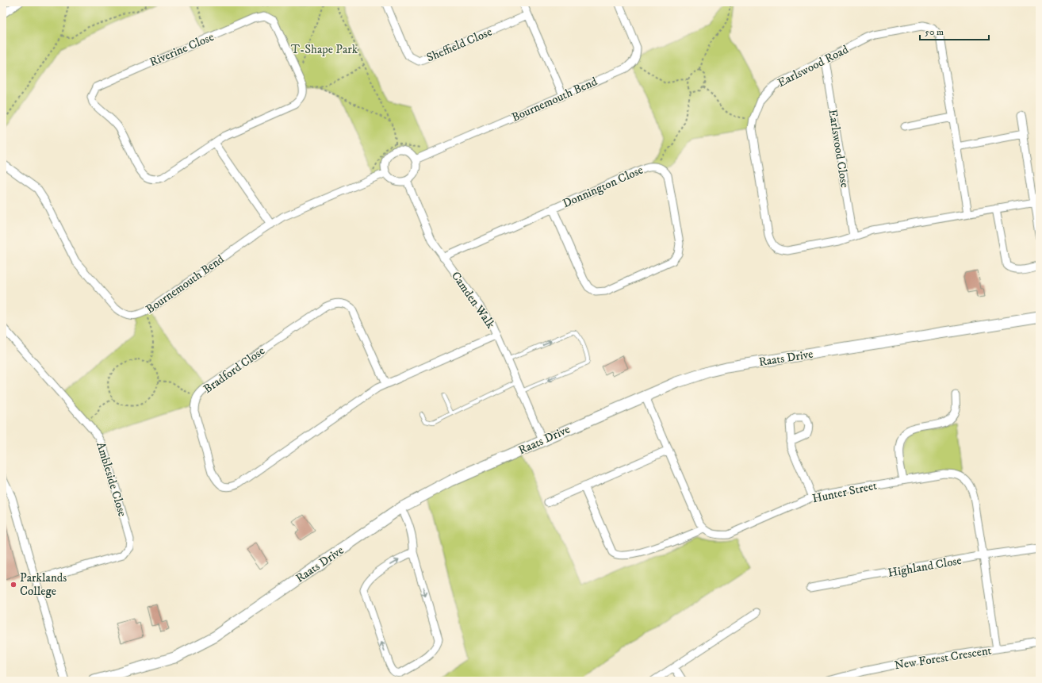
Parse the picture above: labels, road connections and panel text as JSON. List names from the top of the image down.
{
  "streets": {
    "street": [
      "Sheffield Close",
      "Riverine Close",
      "Earlswood Road",
      "Bournemouth Bend",
      "Earlswood Close",
      "Donnington Close",
      "Camden Walk",
      "Raats Drive",
      "Bradford Close",
      "Ambleside Close",
      "Hunter Street",
      "Highland Close",
      "New Forest Crescent"
    ]
  },
  "crossings": [
    ["Earlswood Road", "Earlswood Close"],
    ["Bournemouth Bend", "Camden Walk"],
    ["Donnington Close", "Camden Walk"],
    ["Camden Walk", "Raats Drive"],
    ["Camden Walk", "Bradford Close"],
    ["Hunter Street", "Highland Close"],
    ["Hunter Street", "New Forest Crescent"]
  ],
  "parks": ["T-Shape Park"],
  "places": ["Parklands College"],
  "scale_bar": "50 m"
}
